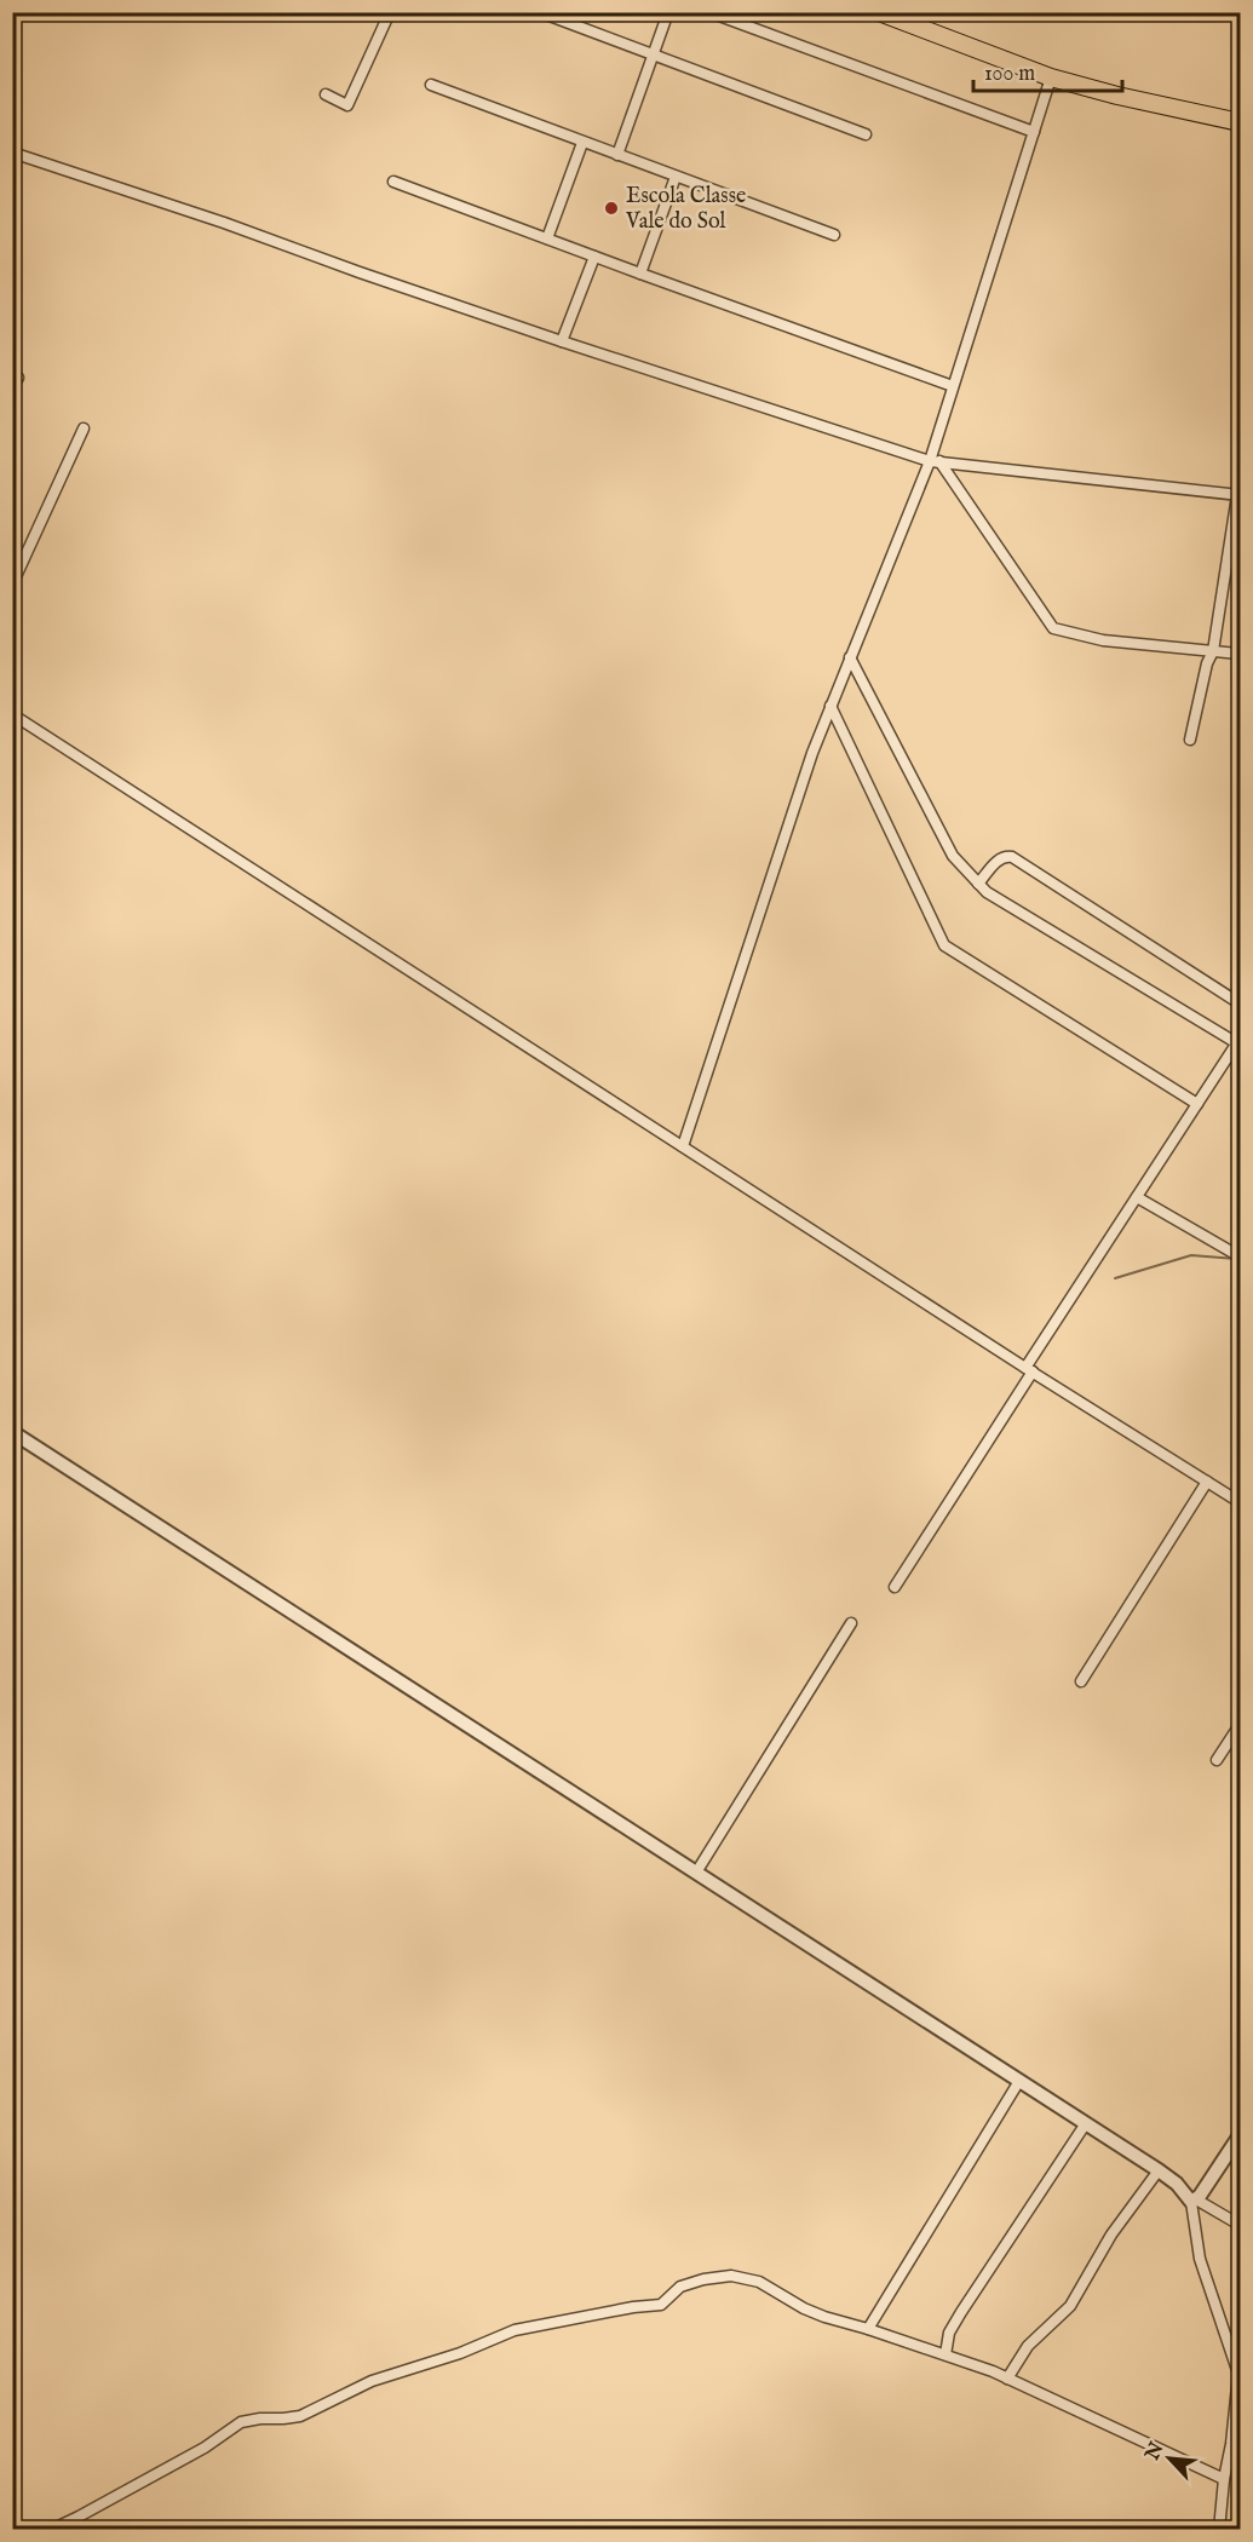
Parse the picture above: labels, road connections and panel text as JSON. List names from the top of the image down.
{
  "places": ["Escola Classe Vale do Sol"],
  "scale_bar": "100 m",
  "north": "top left"
}
